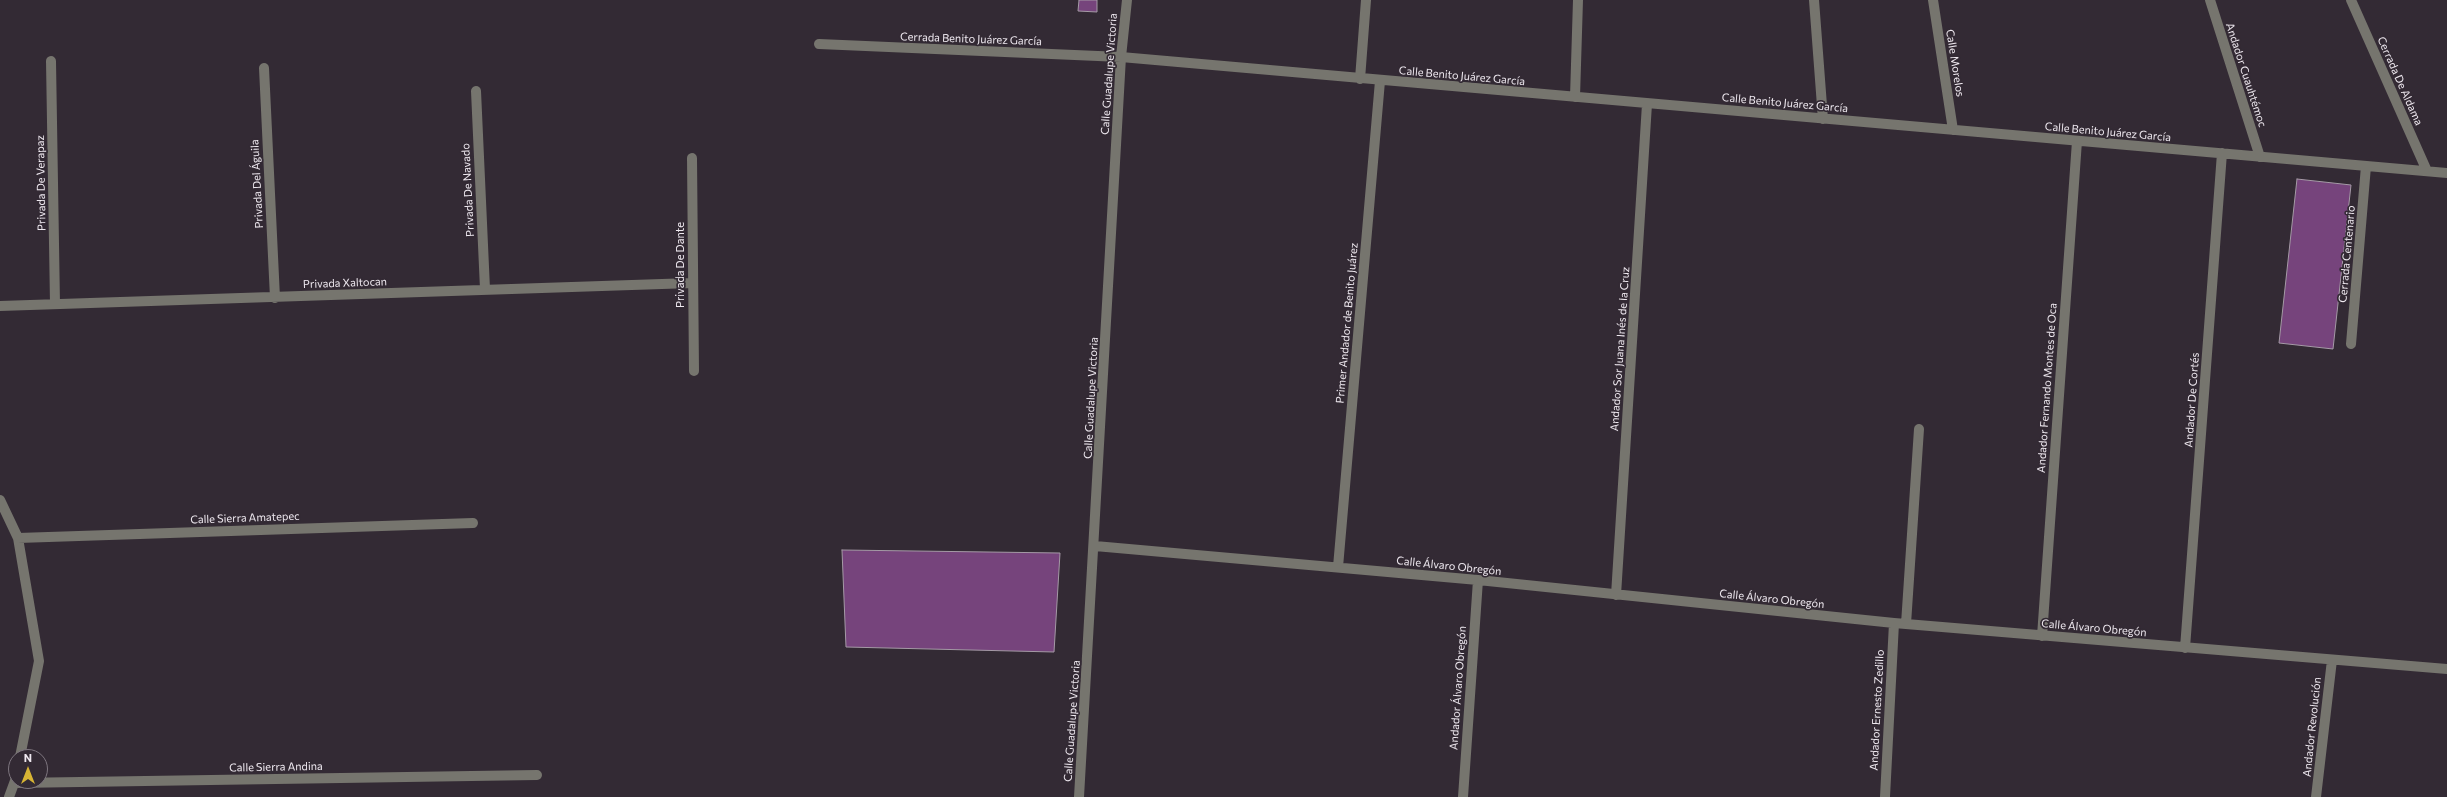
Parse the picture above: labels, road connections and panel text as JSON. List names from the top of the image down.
{
  "streets": {
    "street": [
      "Cerrada Benito Juárez García",
      "Calle Morelos",
      "Calle Guadalupe Victoria",
      "Andador Cuauhtémoc",
      "Calle Benito Juárez García",
      "Cerrada De Aldama",
      "Privada De Verapaz",
      "Privada Del Águila",
      "Privada De Navado",
      "Cerrada Centenario",
      "Privada De Dante",
      "Privada Xaltocan",
      "Primer Andador de Benito Juárez",
      "Andador Sor Juana Inés de la Cruz",
      "Andador Fernando Montes de Oca",
      "Andador De Cortés",
      "Calle Sierra Amatepec",
      "Calle Álvaro Obregón",
      "Andador Álvaro Obregón",
      "Andador Ernesto Zedillo",
      "Andador Revolución",
      "Calle Sierra Andina"
    ]
  },
  "crossings": [
    ["Cerrada Benito Juárez García", "Calle Guadalupe Victoria"],
    ["Cerrada Benito Juárez García", "Calle Benito Juárez García"],
    ["Calle Morelos", "Calle Benito Juárez García"],
    ["Calle Guadalupe Victoria", "Calle Benito Juárez García"],
    ["Calle Guadalupe Victoria", "Calle Álvaro Obregón"],
    ["Andador Cuauhtémoc", "Calle Benito Juárez García"],
    ["Calle Benito Juárez García", "Cerrada De Aldama"],
    ["Calle Benito Juárez García", "Cerrada Centenario"],
    ["Calle Benito Juárez García", "Primer Andador de Benito Juárez"],
    ["Calle Benito Juárez García", "Andador Sor Juana Inés de la Cruz"],
    ["Calle Benito Juárez García", "Andador Fernando Montes de Oca"],
    ["Calle Benito Juárez García", "Andador De Cortés"],
    ["Privada De Verapaz", "Privada Xaltocan"],
    ["Privada Del Águila", "Privada Xaltocan"],
    ["Privada De Navado", "Privada Xaltocan"],
    ["Privada De Dante", "Privada Xaltocan"],
    ["Primer Andador de Benito Juárez", "Calle Álvaro Obregón"],
    ["Andador Sor Juana Inés de la Cruz", "Calle Álvaro Obregón"],
    ["Andador Fernando Montes de Oca", "Calle Álvaro Obregón"],
    ["Andador De Cortés", "Calle Álvaro Obregón"],
    ["Calle Álvaro Obregón", "Andador Álvaro Obregón"],
    ["Calle Álvaro Obregón", "Andador Ernesto Zedillo"],
    ["Calle Álvaro Obregón", "Andador Revolución"]
  ],
  "north": "top"
}
